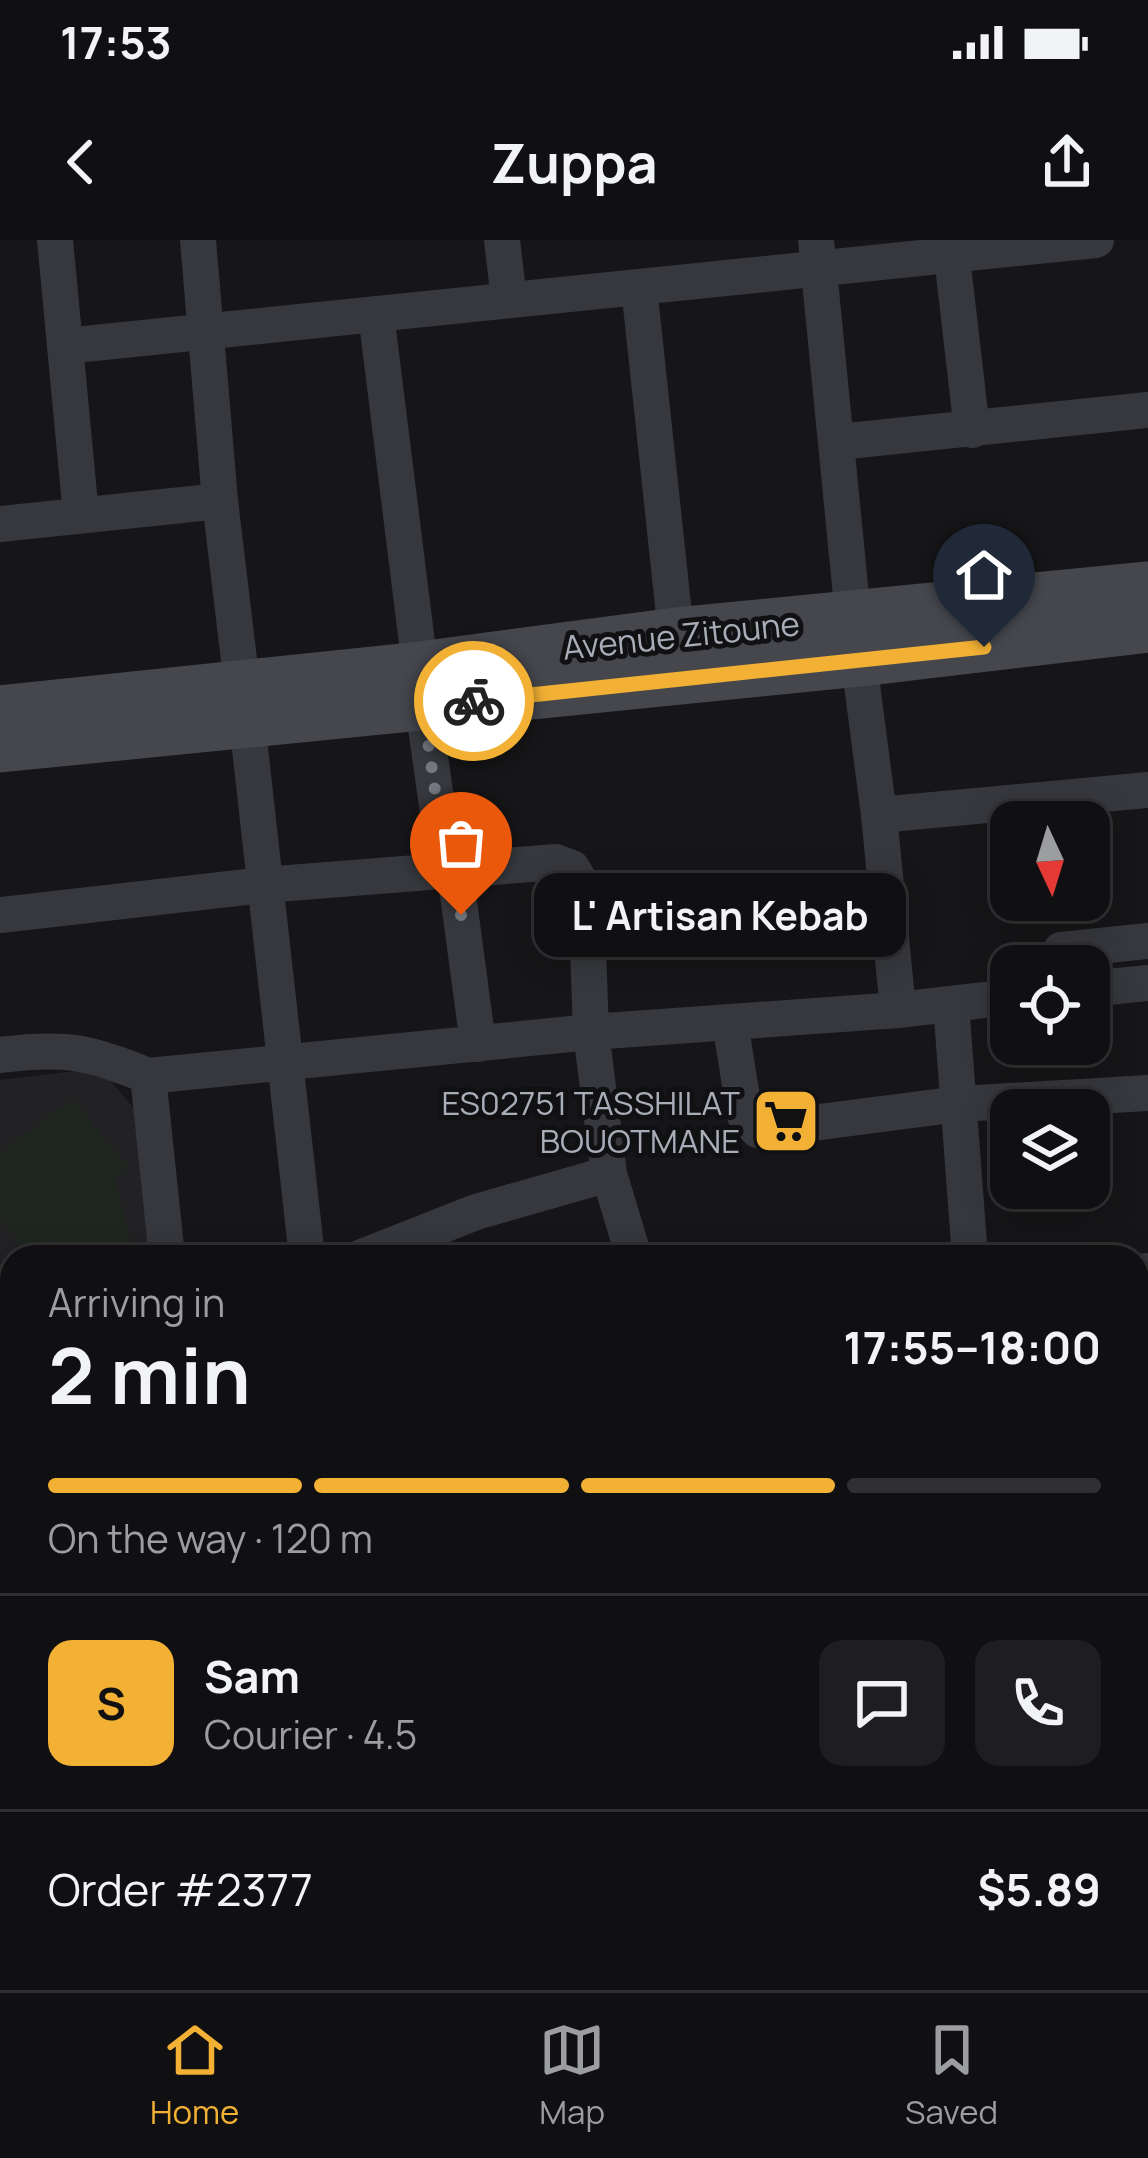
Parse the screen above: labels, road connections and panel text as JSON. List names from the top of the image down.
{
  "streets": {
    "main road": ["Avenue Zitoune"]
  },
  "places": {
    "other": ["L' Artisan Kebab"],
    "supermarket": ["ES02751 TASSHILAT BOUOTMANE"]
  },
  "north": "bottom",
  "page": {
    "status": "17:53",
    "header": "Zuppa",
    "bubble": "L' Artisan Kebab",
    "heading": ["2 min", "Arriving in", "17:55–18:00"],
    "panel": [
      "Sam",
      "Courier · 4.5",
      "Order #2377",
      "$5.89"
    ],
    "bar": "On the way · 120 m",
    "round": "S",
    "tabs": ["Home", "Map", "Saved"]
  }
}
